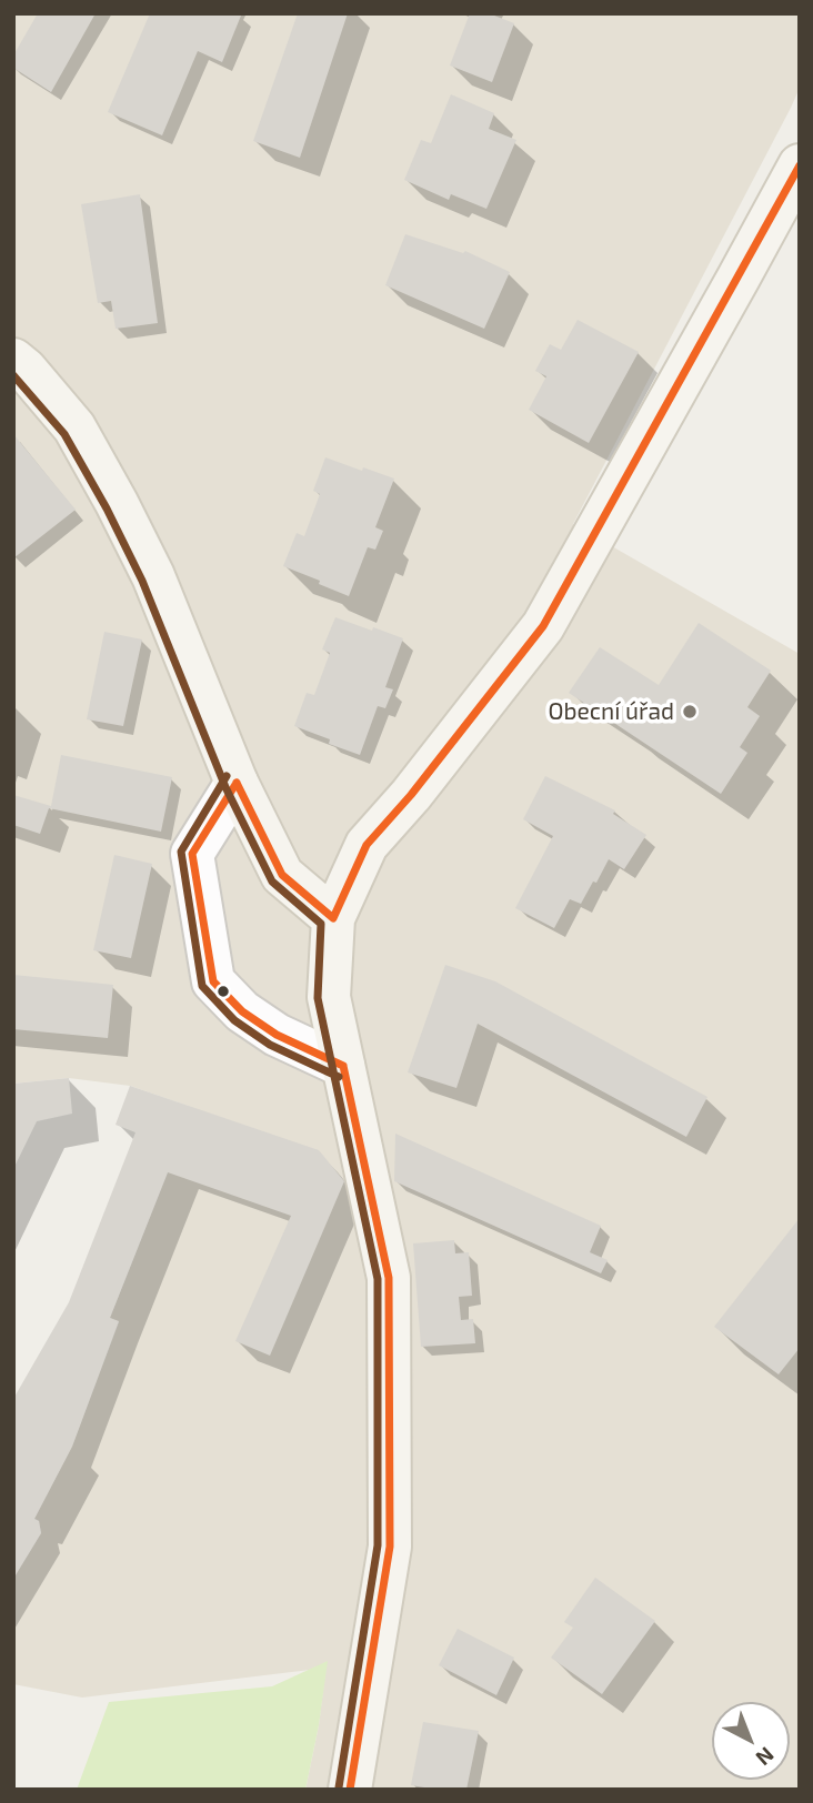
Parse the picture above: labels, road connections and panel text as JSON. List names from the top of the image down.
{
  "places": ["Obecní úřad"],
  "north": "bottom right"
}
